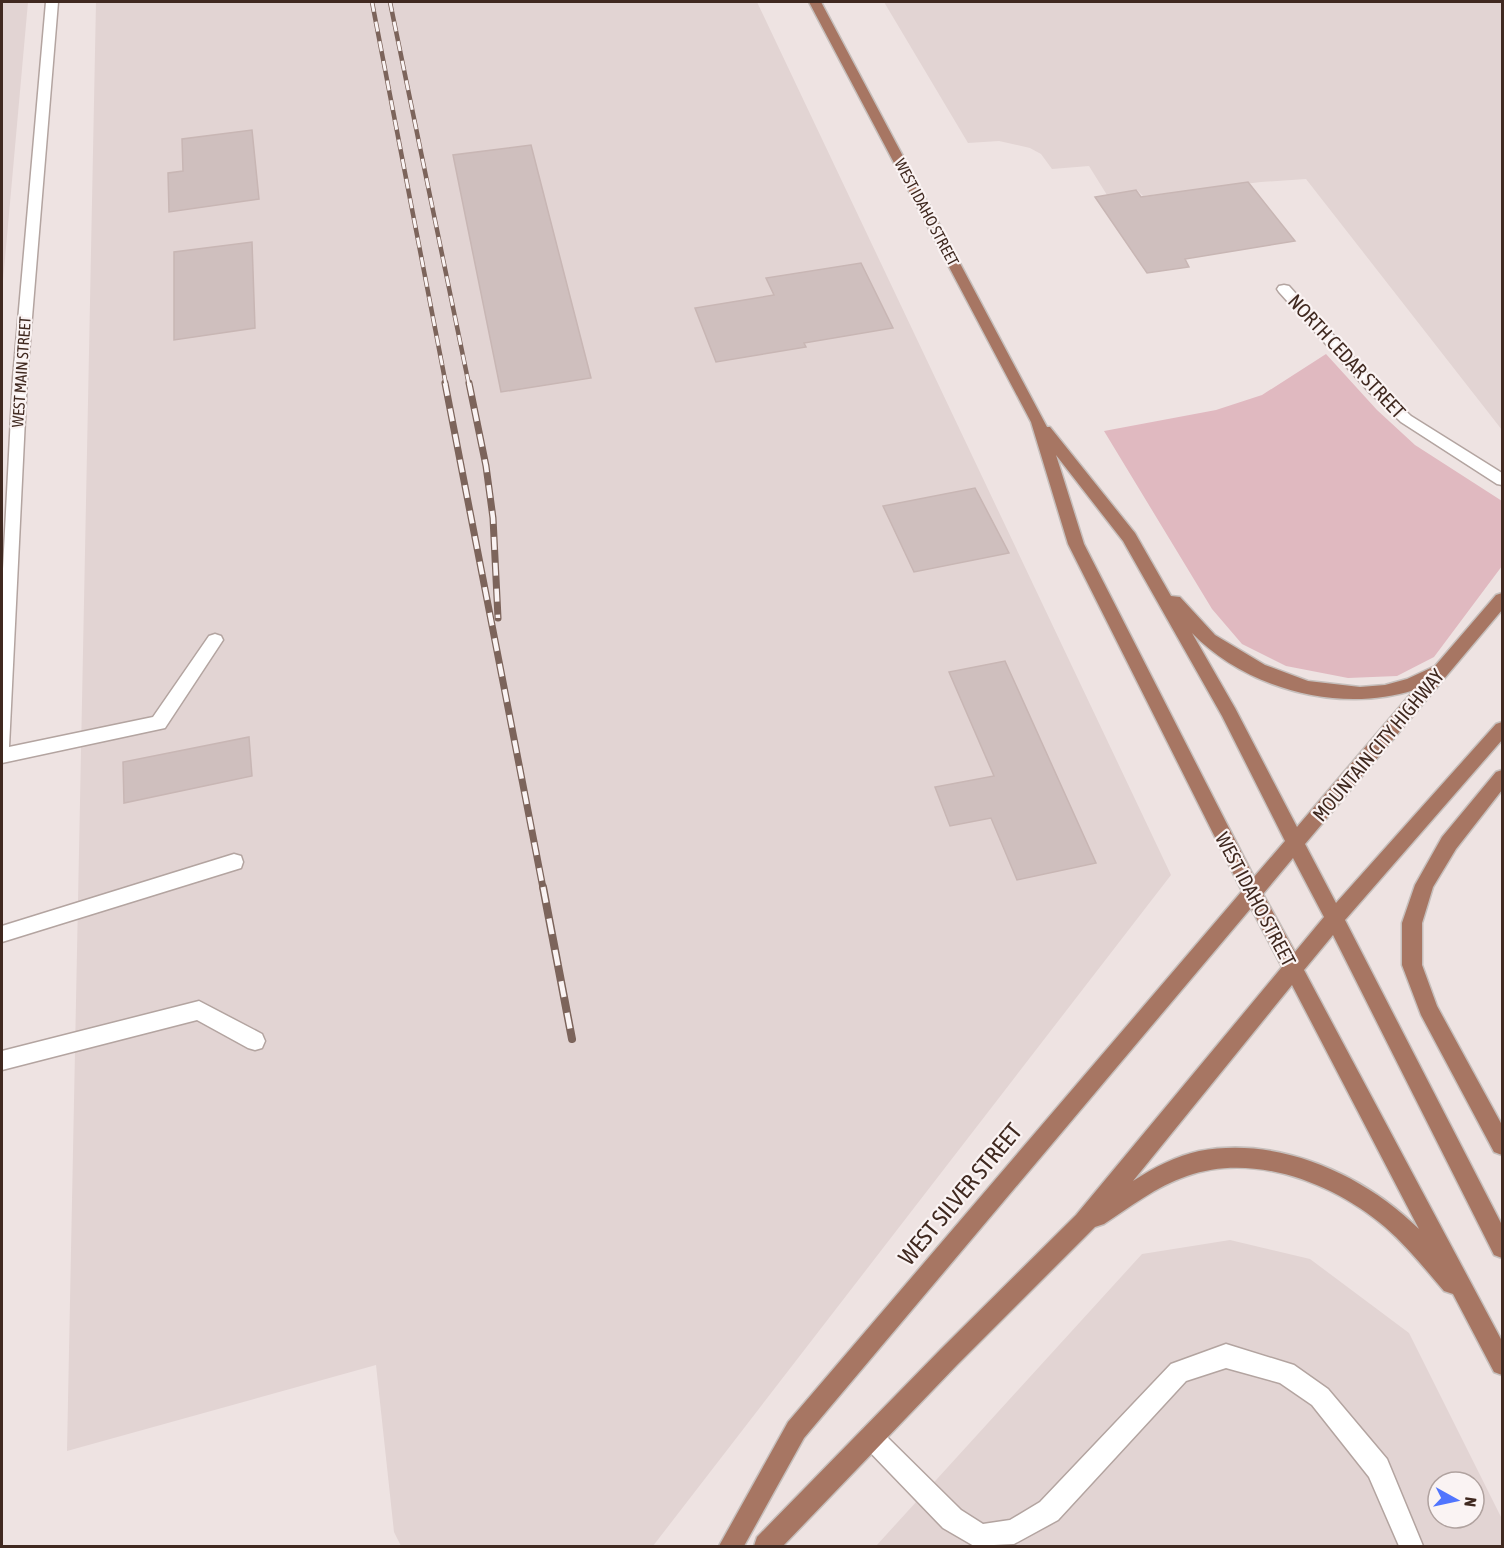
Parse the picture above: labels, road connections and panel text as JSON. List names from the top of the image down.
{
  "streets": {
    "main road": ["WEST IDAHO STREET", "MOUNTAIN CITY HIGHWAY", "WEST SILVER STREET"],
    "street": ["NORTH CEDAR STREET", "WEST MAIN STREET"]
  },
  "crossings": [
    ["WEST IDAHO STREET", "MOUNTAIN CITY HIGHWAY"],
    ["WEST IDAHO STREET", "WEST SILVER STREET"],
    ["MOUNTAIN CITY HIGHWAY", "WEST SILVER STREET"]
  ],
  "north": "right"
}
